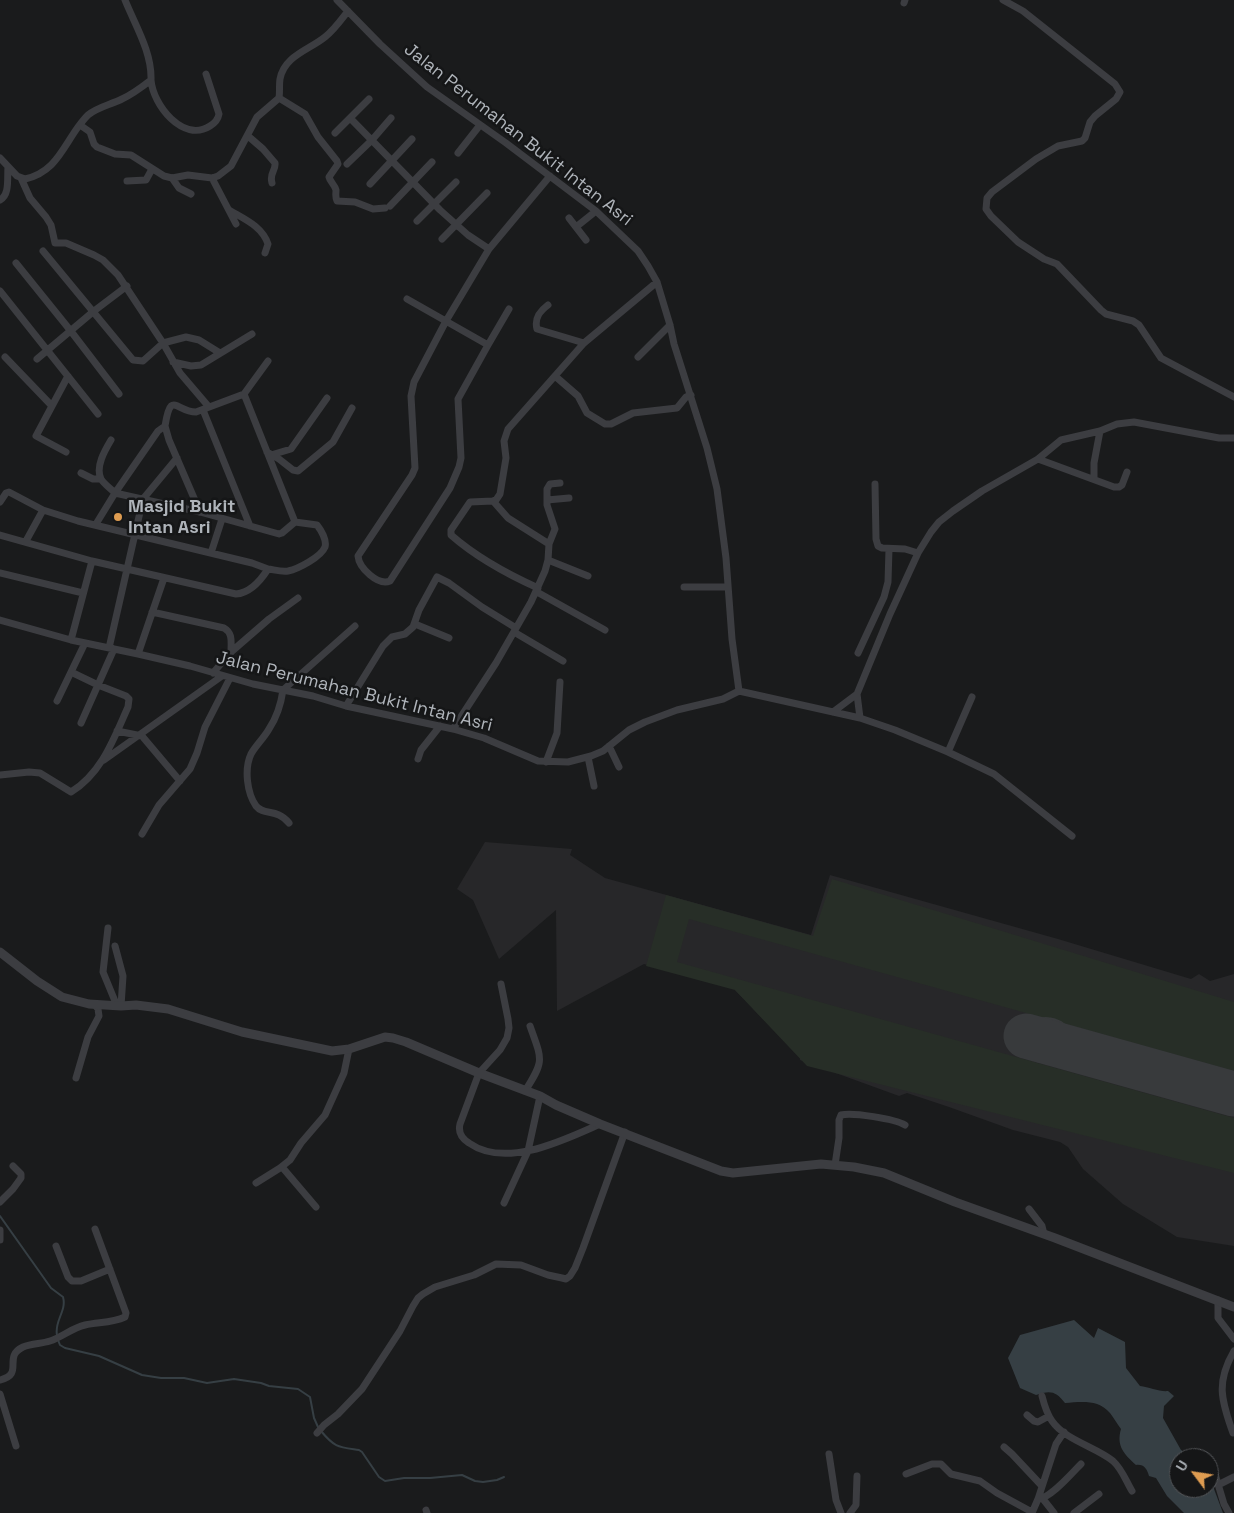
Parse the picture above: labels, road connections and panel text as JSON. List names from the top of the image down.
{
  "streets": {
    "street": ["Jalan Perumahan Bukit Intan Asri"]
  },
  "places": ["Masjid Bukit Intan Asri"],
  "north": "top left"
}
